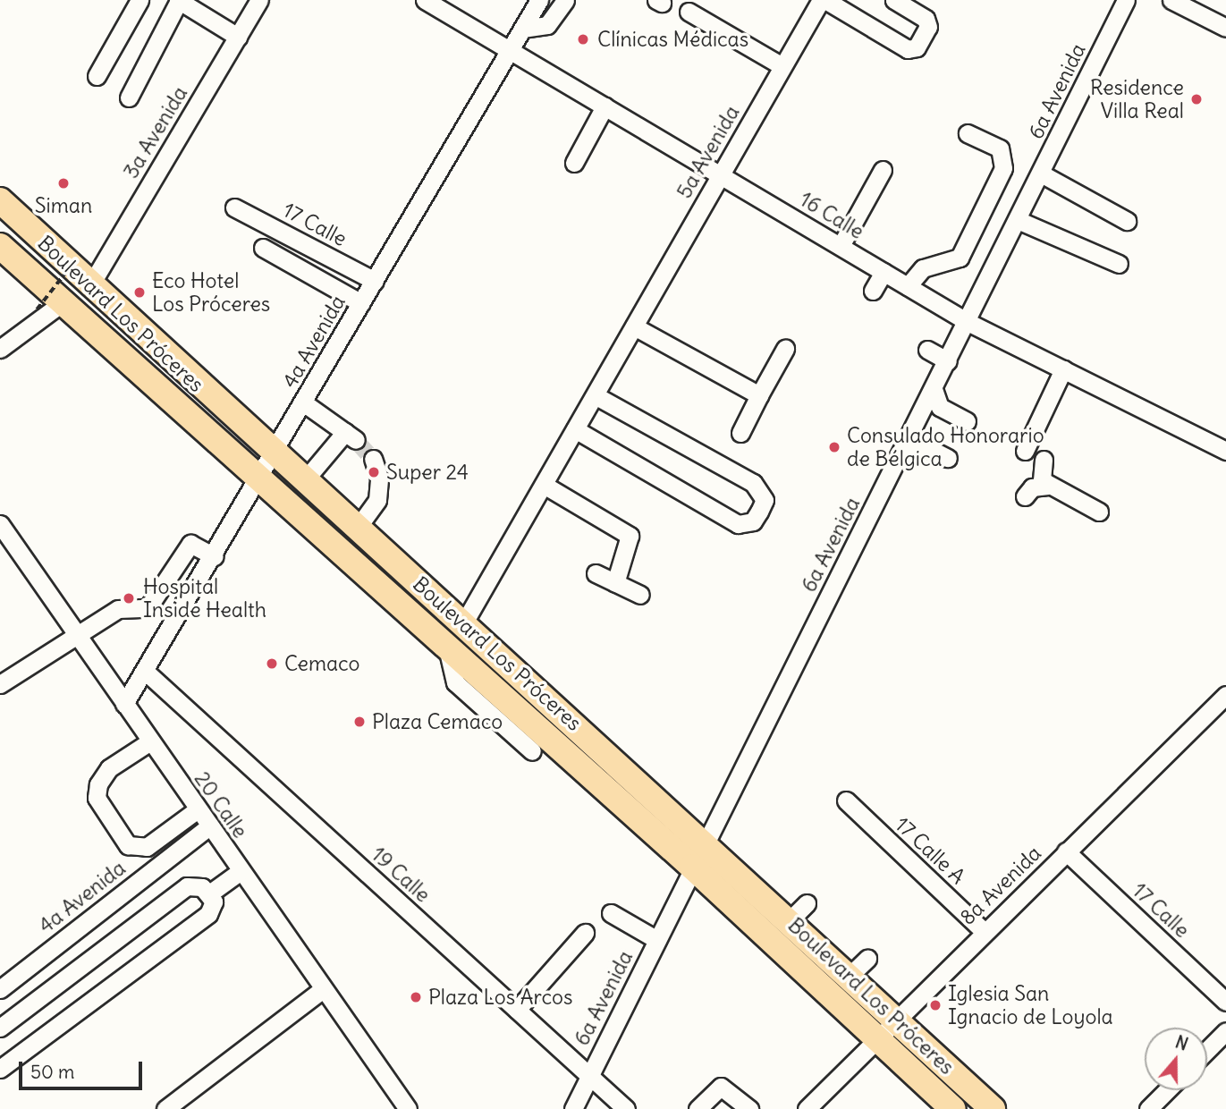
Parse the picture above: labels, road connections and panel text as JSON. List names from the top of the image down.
{
  "streets": {
    "highway": ["Boulevard Los Próceres"],
    "street": [
      "6a Avenida",
      "3a Avenida",
      "5a Avenida",
      "16 Calle",
      "17 Calle",
      "4a Avenida",
      "20 Calle",
      "17 Calle A",
      "19 Calle",
      "8a Avenida"
    ]
  },
  "crossings": [
    ["6a Avenida", "16 Calle"],
    ["6a Avenida", "Boulevard Los Próceres"],
    ["6a Avenida", "19 Calle"],
    ["3a Avenida", "Boulevard Los Próceres"],
    ["5a Avenida", "16 Calle"],
    ["5a Avenida", "Boulevard Los Próceres"],
    ["16 Calle", "4a Avenida"],
    ["17 Calle", "4a Avenida"],
    ["17 Calle", "8a Avenida"],
    ["Boulevard Los Próceres", "4a Avenida"],
    ["Boulevard Los Próceres", "8a Avenida"],
    ["4a Avenida", "20 Calle"],
    ["4a Avenida", "19 Calle"],
    ["17 Calle A", "8a Avenida"]
  ],
  "places": [
    "Clínicas Médicas",
    "Residence Villa Real",
    "Siman",
    "Eco Hotel Los Próceres",
    "Consulado Honorario de Bélgica",
    "Super 24",
    "Hospital Inside Health",
    "Cemaco",
    "Plaza Cemaco",
    "Plaza Los Arcos",
    "Iglesia San Ignacio de Loyola"
  ],
  "scale_bar": "50 m",
  "north": "top"
}
